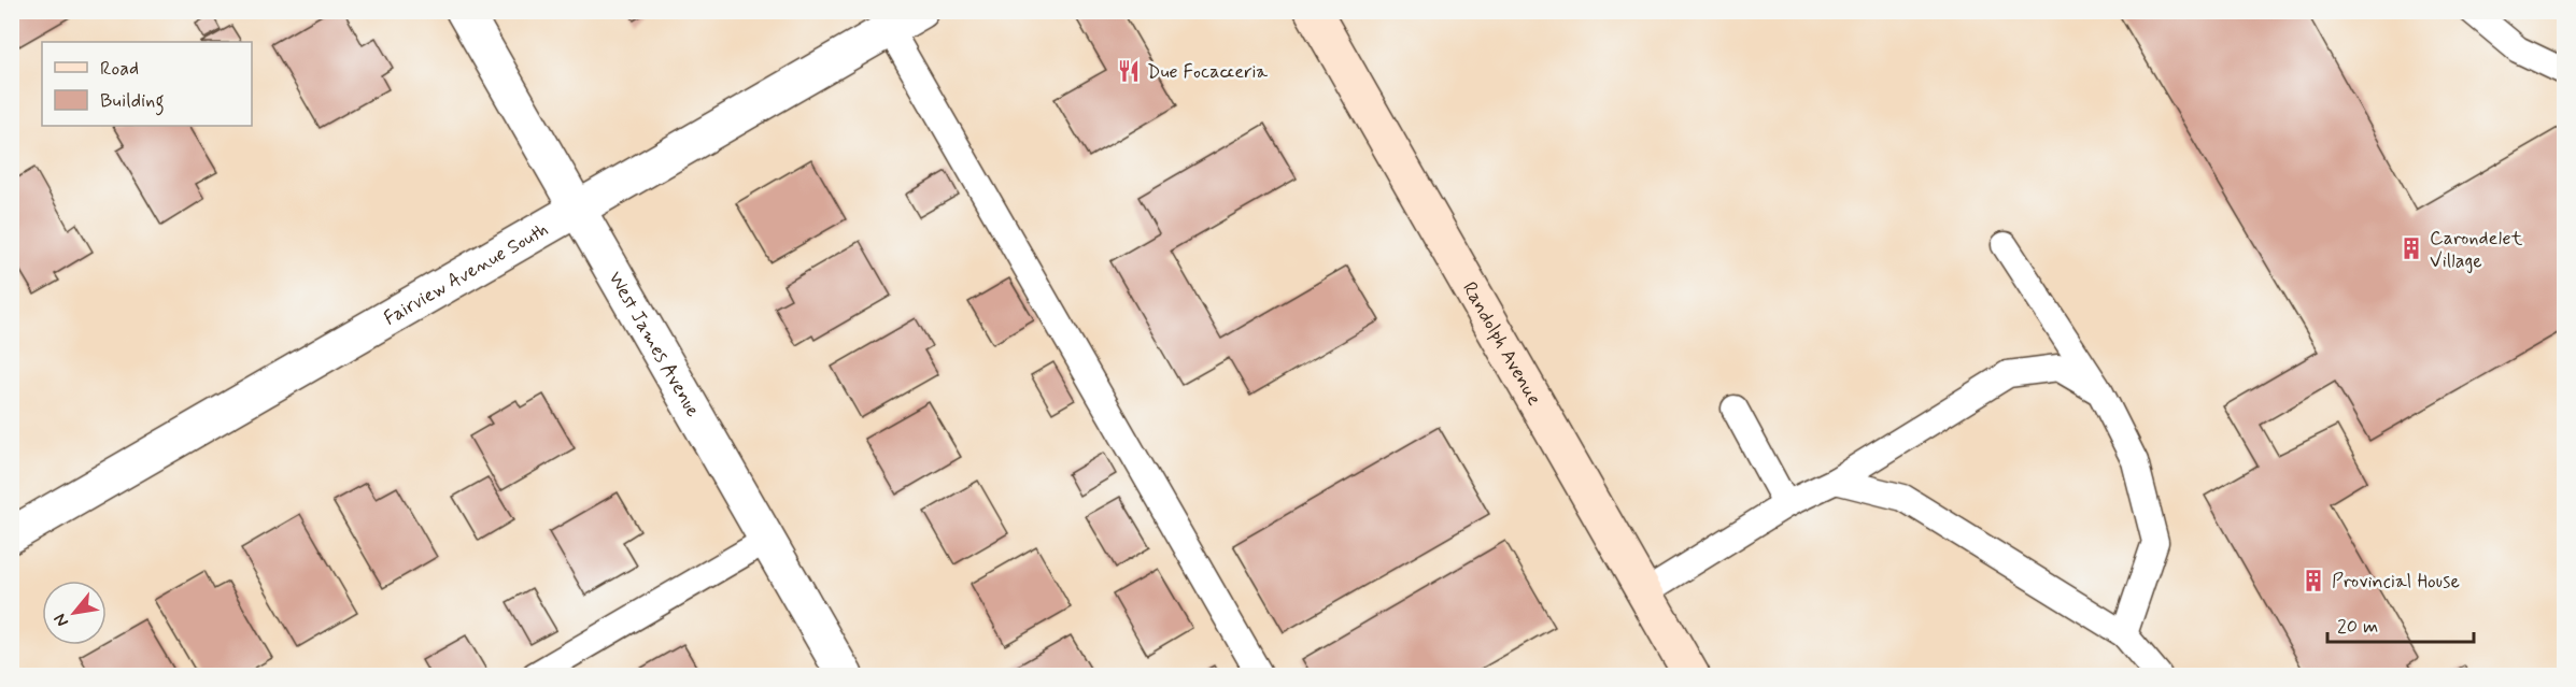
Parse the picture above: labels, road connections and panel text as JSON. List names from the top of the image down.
{
  "streets": {
    "main road": ["Randolph Avenue"],
    "street": ["Fairview Avenue South", "West James Avenue"]
  },
  "crossings": [
    ["Fairview Avenue South", "West James Avenue"]
  ],
  "places": {
    "restaurant": ["Due Focacceria"],
    "building": ["Carondelet Village", "Provincial House"]
  },
  "legend": ["Road", "Building"],
  "scale_bar": "20 m",
  "north": "bottom left"
}
